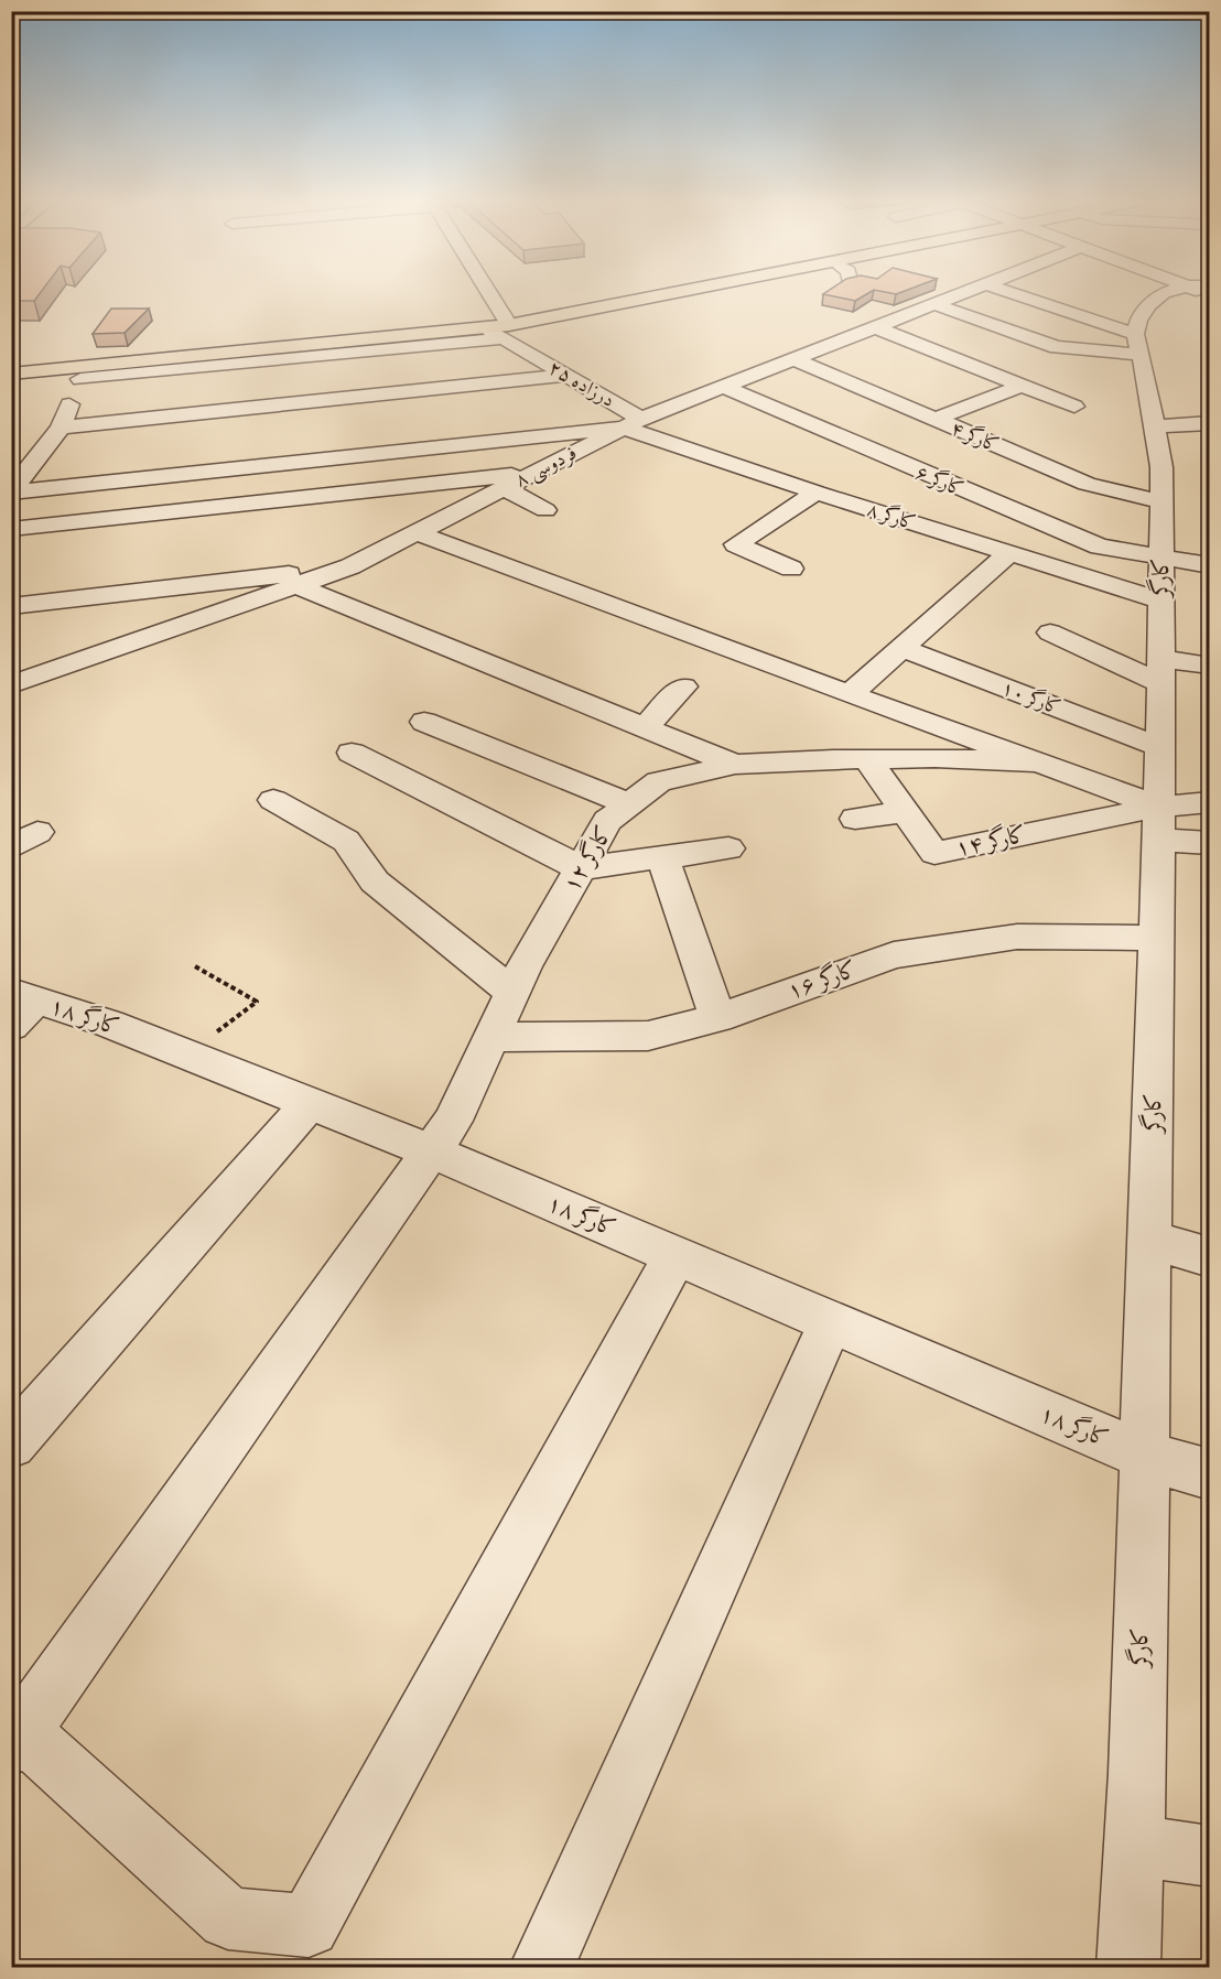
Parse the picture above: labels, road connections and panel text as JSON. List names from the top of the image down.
{
  "streets": {
    "street": [
      "درزاده ۲۵",
      "کارگر ۴",
      "فردوسی ۸",
      "کارگر ۶",
      "کارگر ۸",
      "کارگر",
      "کارگر ۱۰",
      "کارگر ۱۴",
      "کارگر ۱۲",
      "کارگر ۱۶",
      "کارگر ۱۸"
    ]
  },
  "crossings": [
    ["درزاده ۲۵", "فردوسی ۸"],
    ["درزاده ۲۵", "کارگر ۸"],
    ["کارگر ۴", "فردوسی ۸"],
    ["کارگر ۴", "کارگر"],
    ["فردوسی ۸", "کارگر ۶"],
    ["فردوسی ۸", "کارگر ۸"],
    ["فردوسی ۸", "کارگر ۱۲"],
    ["کارگر ۶", "کارگر"],
    ["کارگر ۸", "کارگر"],
    ["کارگر", "کارگر ۱۰"],
    ["کارگر", "کارگر ۱۴"],
    ["کارگر", "کارگر ۱۲"],
    ["کارگر", "کارگر ۱۶"],
    ["کارگر", "کارگر ۱۸"],
    ["کارگر ۱۴", "کارگر ۱۲"],
    ["کارگر ۱۲", "کارگر ۱۶"],
    ["کارگر ۱۲", "کارگر ۱۸"]
  ]
}
